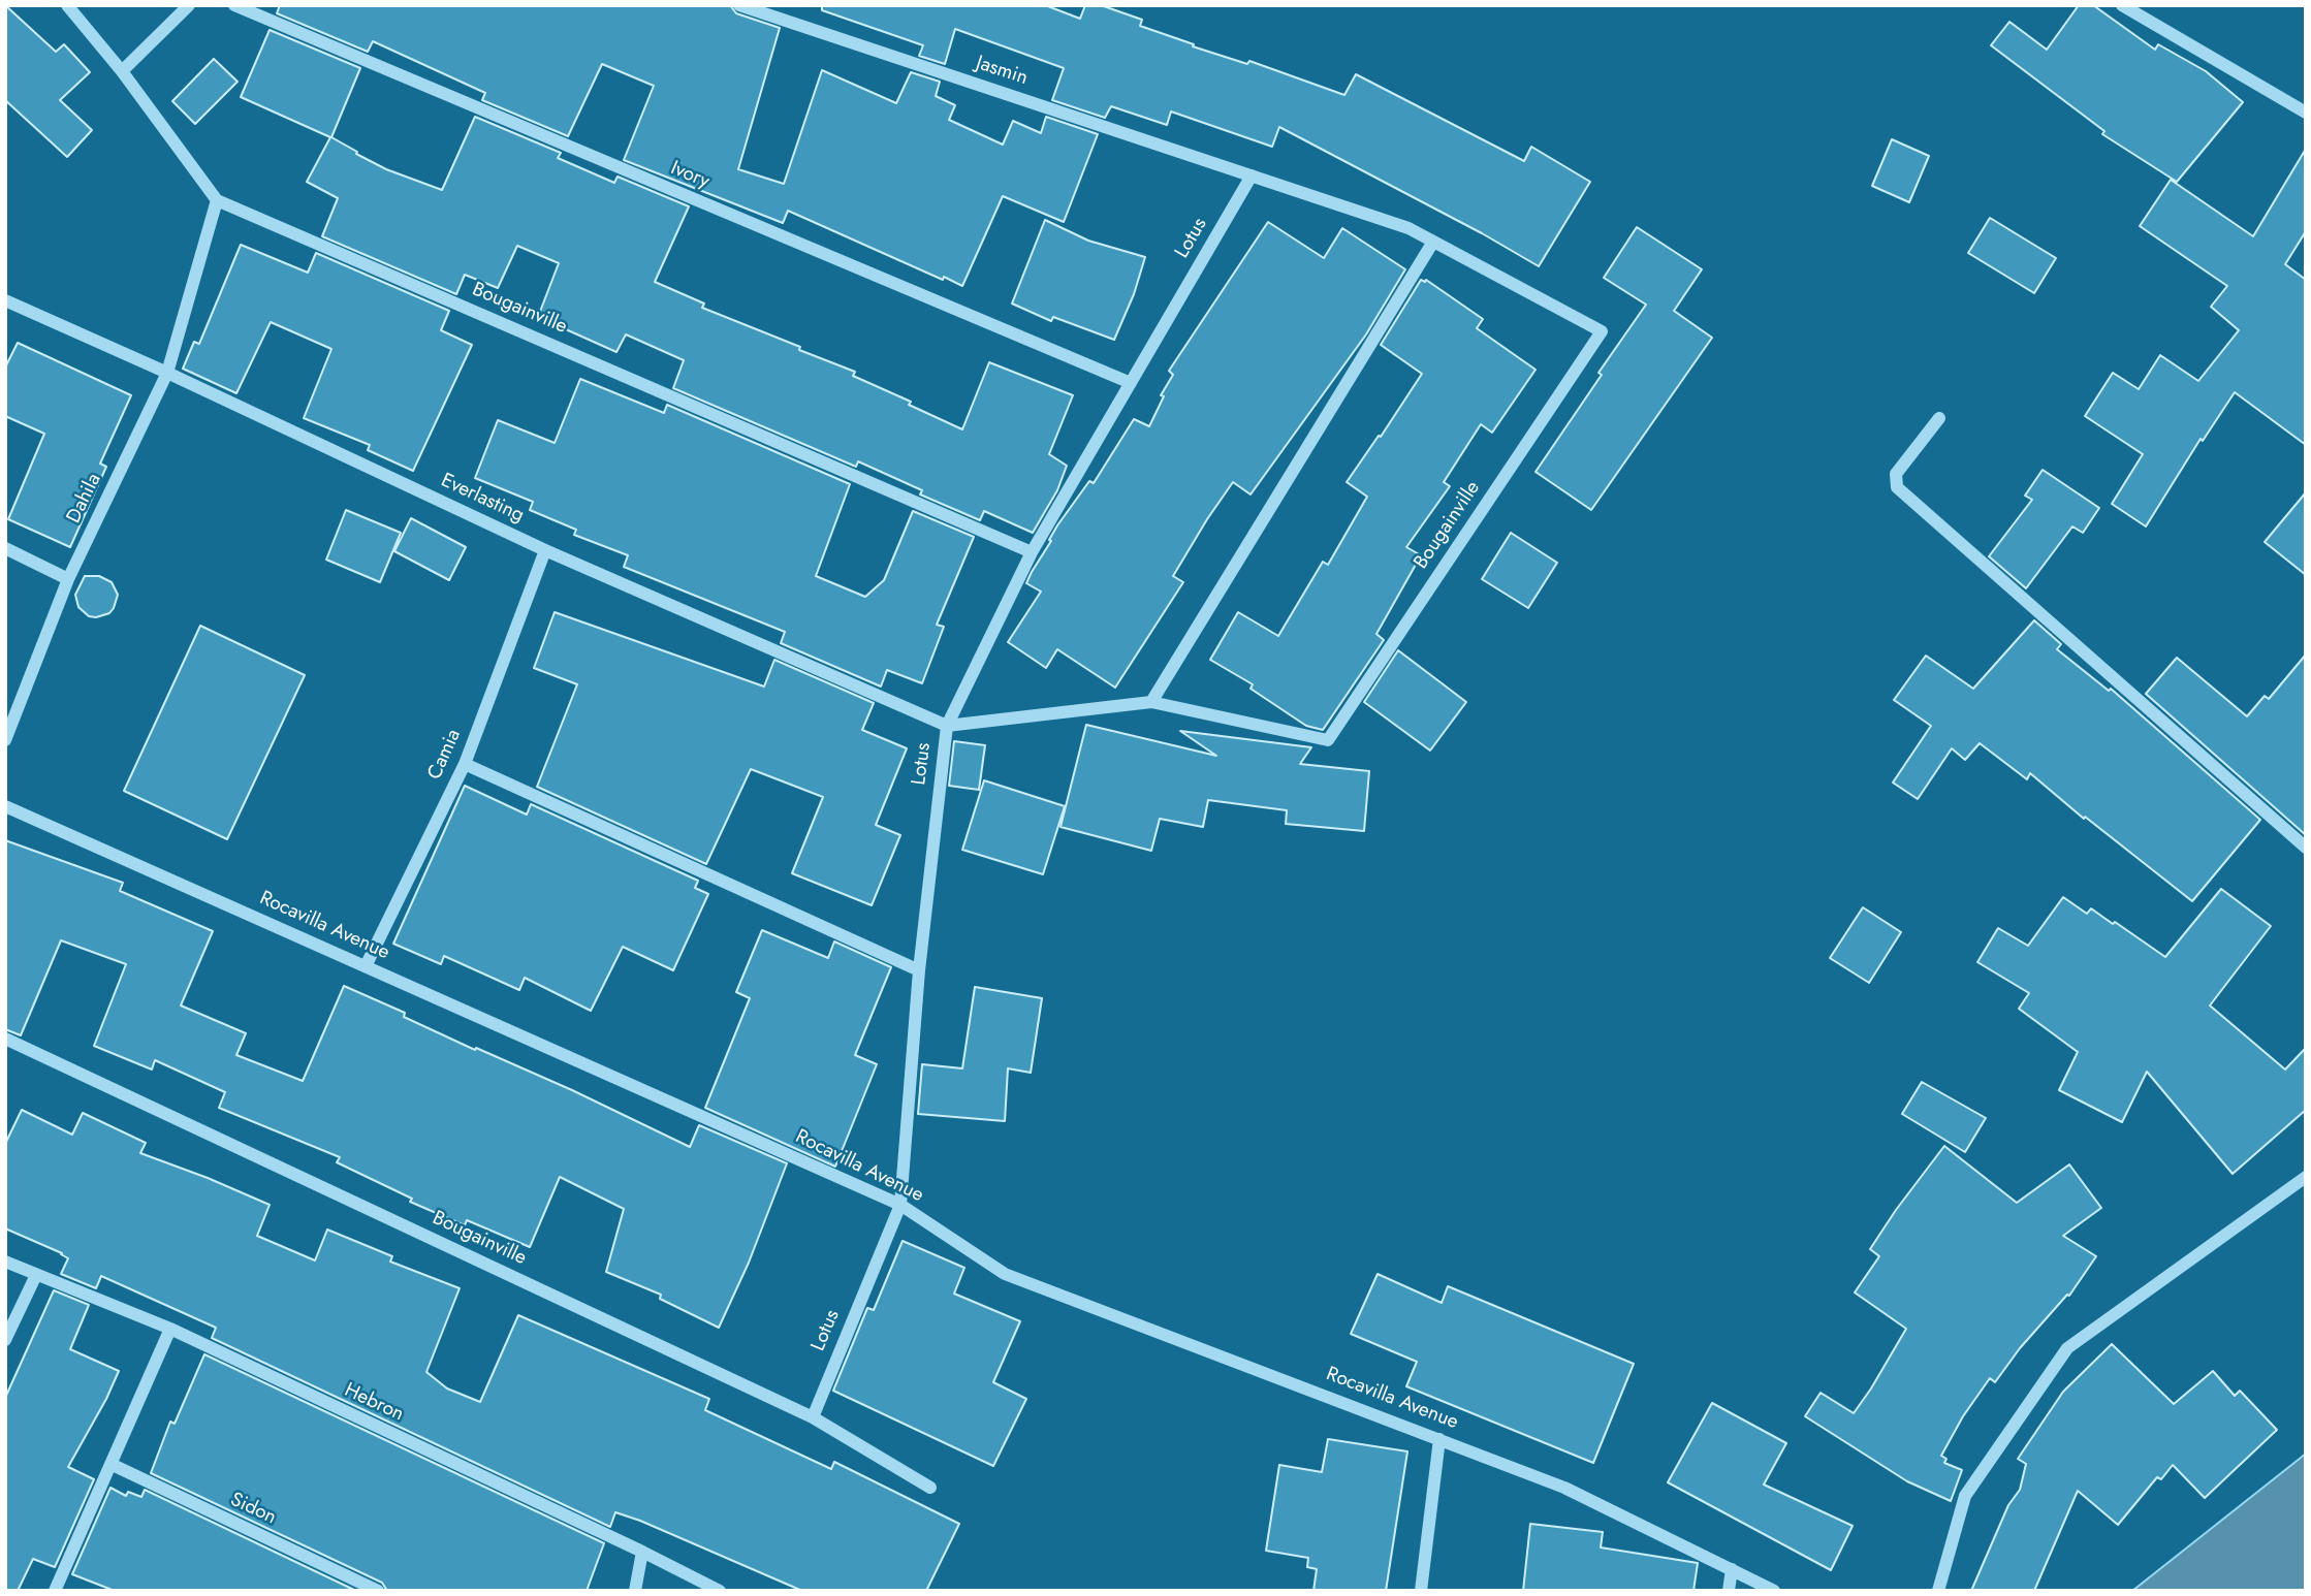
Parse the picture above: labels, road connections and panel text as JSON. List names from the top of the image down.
{
  "streets": {
    "street": [
      "Jasmin",
      "Ivory",
      "Lotus",
      "Bougainville",
      "Dahila",
      "Everlasting",
      "Camia",
      "Rocavilla Avenue",
      "Hebron",
      "Sidon"
    ]
  },
  "crossings": [
    ["Jasmin", "Lotus"],
    ["Jasmin", "Bougainville"],
    ["Ivory", "Lotus"],
    ["Lotus", "Bougainville"],
    ["Lotus", "Everlasting"],
    ["Lotus", "Rocavilla Avenue"],
    ["Bougainville", "Dahila"],
    ["Bougainville", "Everlasting"],
    ["Dahila", "Everlasting"],
    ["Everlasting", "Camia"],
    ["Camia", "Rocavilla Avenue"]
  ]
}
